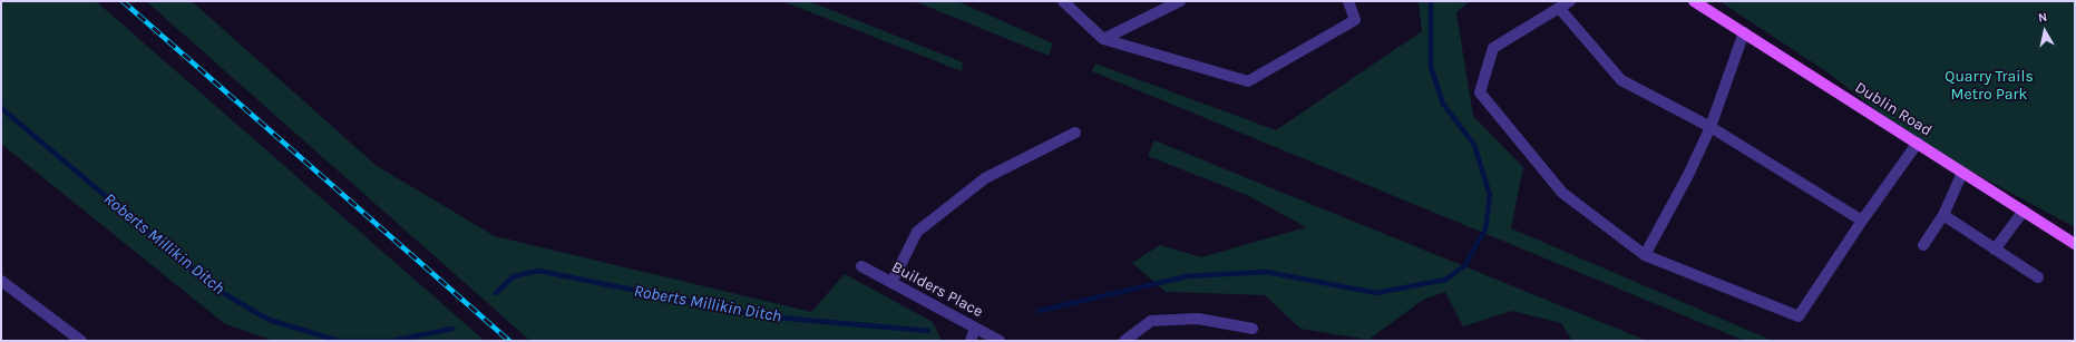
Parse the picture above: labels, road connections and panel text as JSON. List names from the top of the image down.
{
  "streets": {
    "main road": ["Dublin Road"],
    "street": ["Builders Place"]
  },
  "water": ["Roberts Millikin Ditch"],
  "parks": ["Quarry Trails Metro Park"],
  "north": "top"
}
